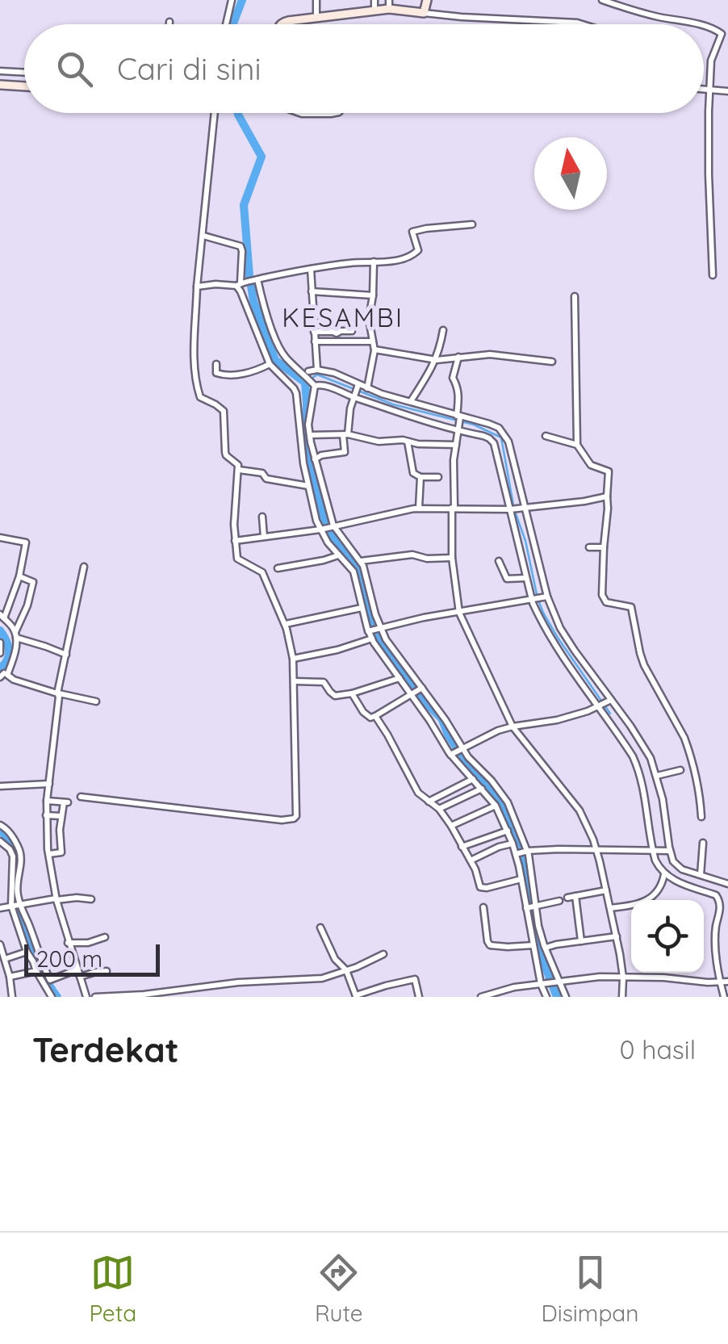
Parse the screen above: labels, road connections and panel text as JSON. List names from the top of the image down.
{
  "districts": ["KESAMBI"],
  "scale_bar": "200 m",
  "north": "top",
  "page": {
    "search": "Cari di sini",
    "scale": "200 m",
    "heading": ["Terdekat", "0 hasil"],
    "nav": ["Peta", "Rute", "Disimpan"]
  }
}
